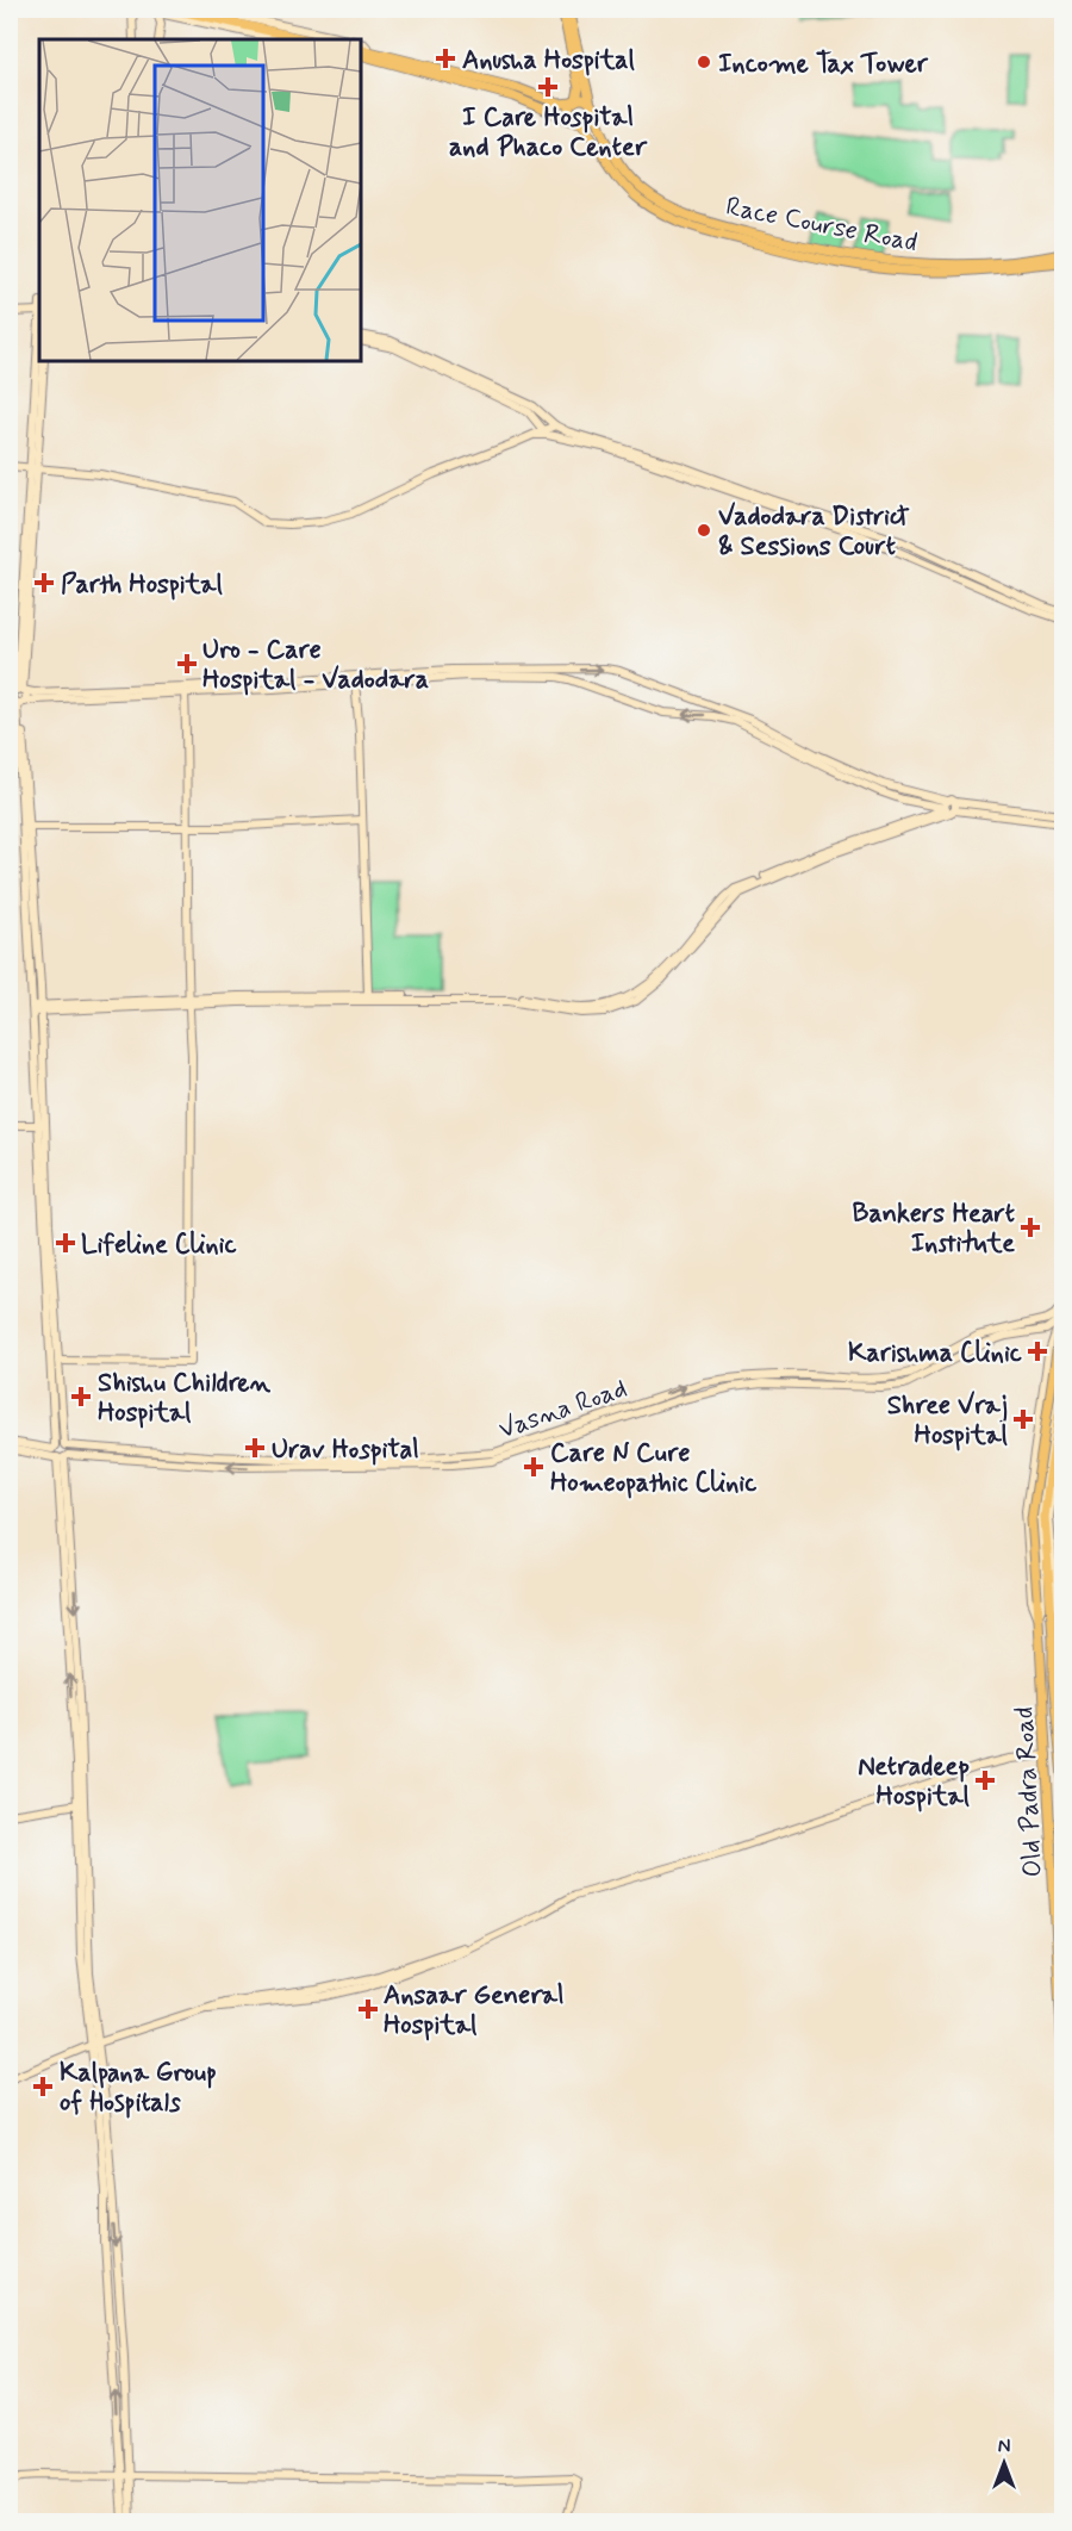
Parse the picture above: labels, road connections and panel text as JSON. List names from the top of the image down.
{
  "streets": {
    "main road": ["Race Course Road", "Old Padra Road"],
    "street": ["Vasna Road"]
  },
  "crossings": [
    ["Vasna Road", "Old Padra Road"]
  ],
  "places": {
    "health": [
      "Anusha Hospital",
      "I Care Hospital and Phaco Center",
      "Parth Hospital",
      "Uro - Care Hospital - Vadodara",
      "Bankers Heart Institute",
      "Lifeline Clinic",
      "Karishma Clinic",
      "Shishu Children Hospital",
      "Shree Vraj Hospital",
      "Urav Hospital",
      "Care N Cure Homeopathic Clinic",
      "Netradeep Hospital",
      "Ansaar General Hospital",
      "Kalpana Group of Hospitals"
    ],
    "other": ["Income Tax Tower", "Vadodara District & Sessions Court"]
  },
  "north": "top"
}
